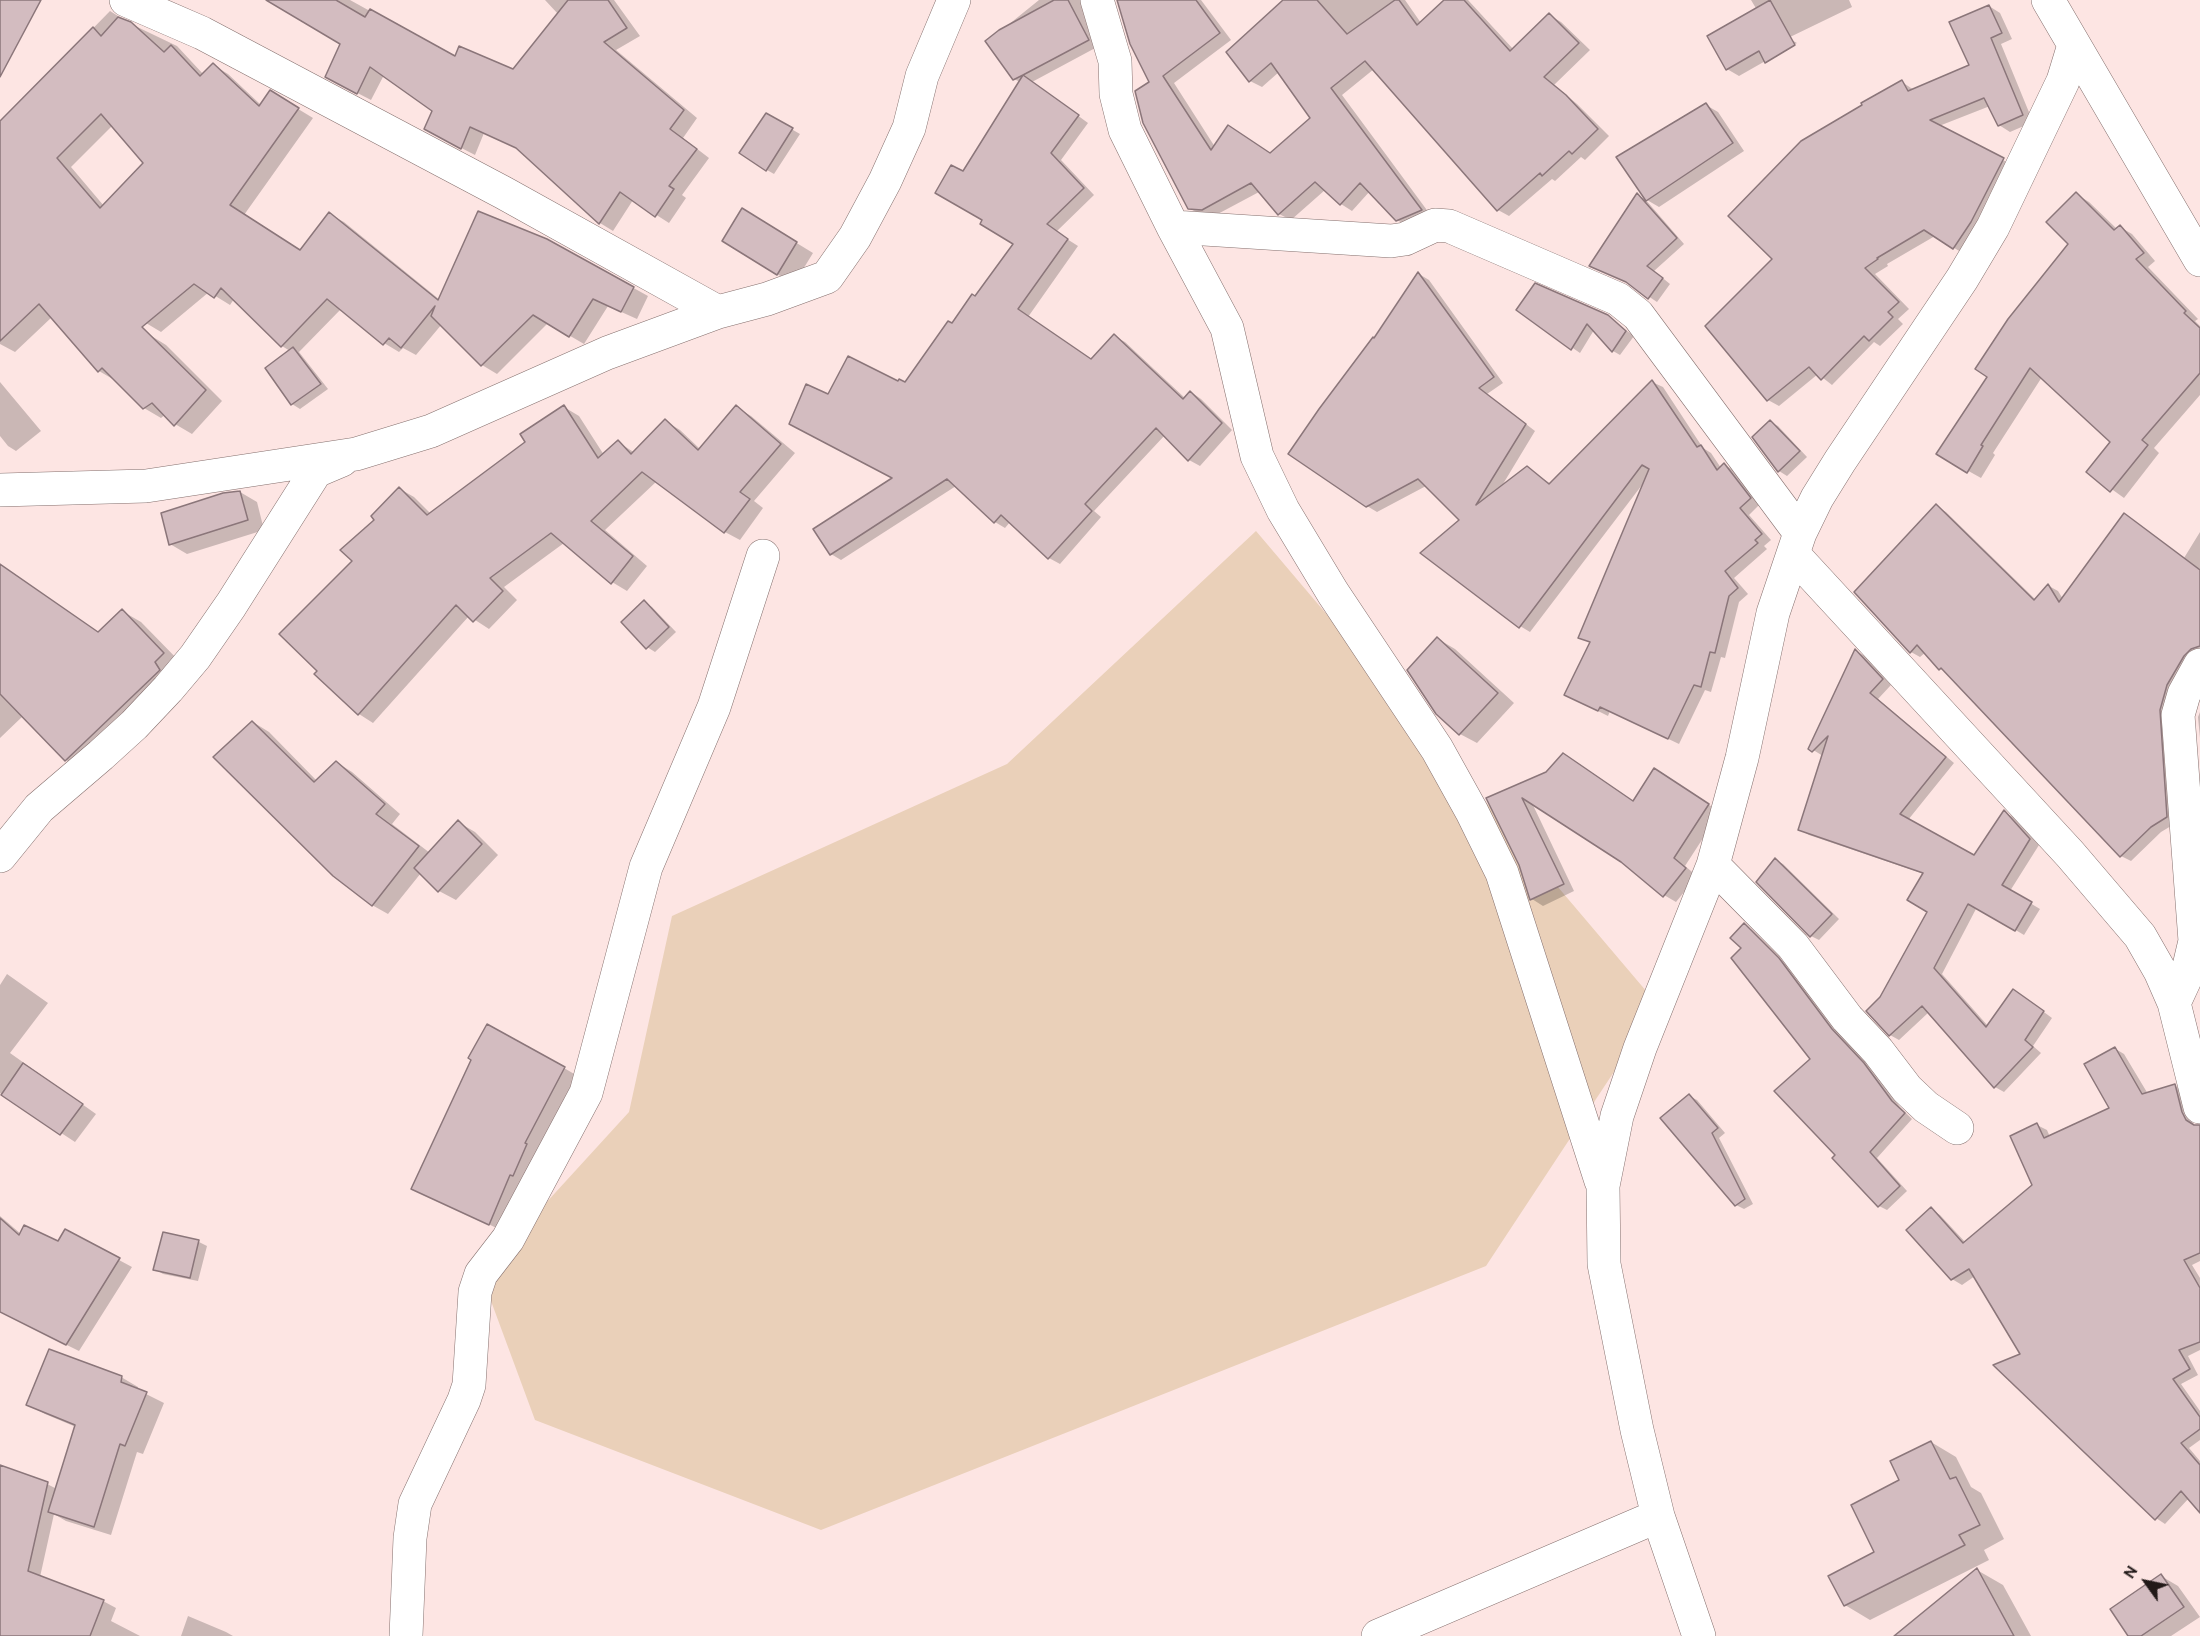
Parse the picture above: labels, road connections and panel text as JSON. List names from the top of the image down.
{
  "north": "top left"
}
